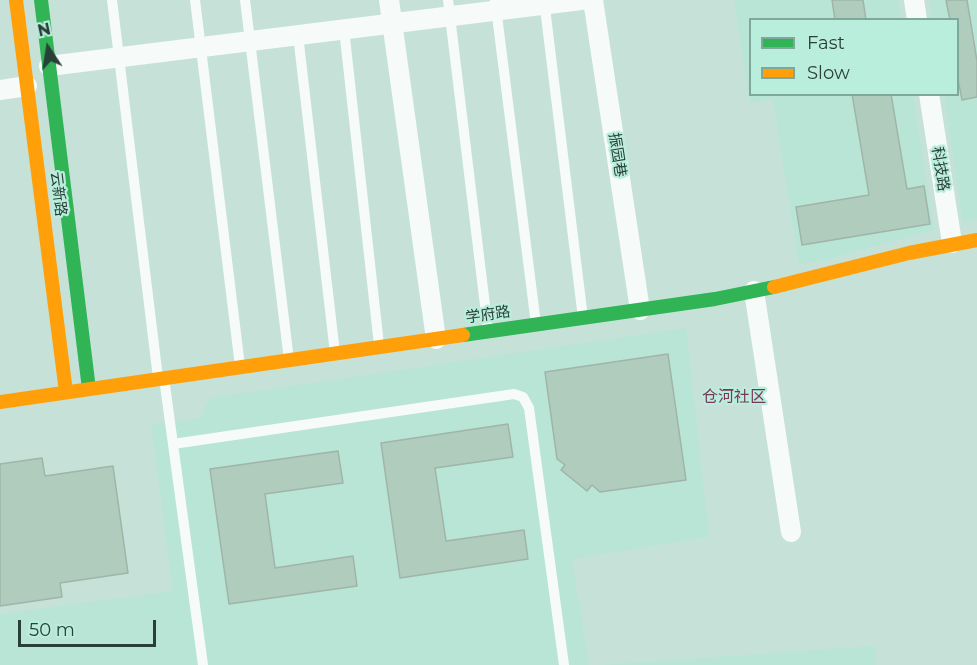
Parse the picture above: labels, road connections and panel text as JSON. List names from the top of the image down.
{
  "streets": {
    "street": [
      "振园巷",
      "科技路",
      "云新路",
      "学府路"
    ]
  },
  "crossings": [
    ["振园巷", "学府路"],
    ["科技路", "学府路"],
    ["云新路", "学府路"]
  ],
  "districts": ["仓河社区"],
  "legend": ["Fast", "Slow"],
  "scale_bar": "50 m",
  "north": "top"
}
